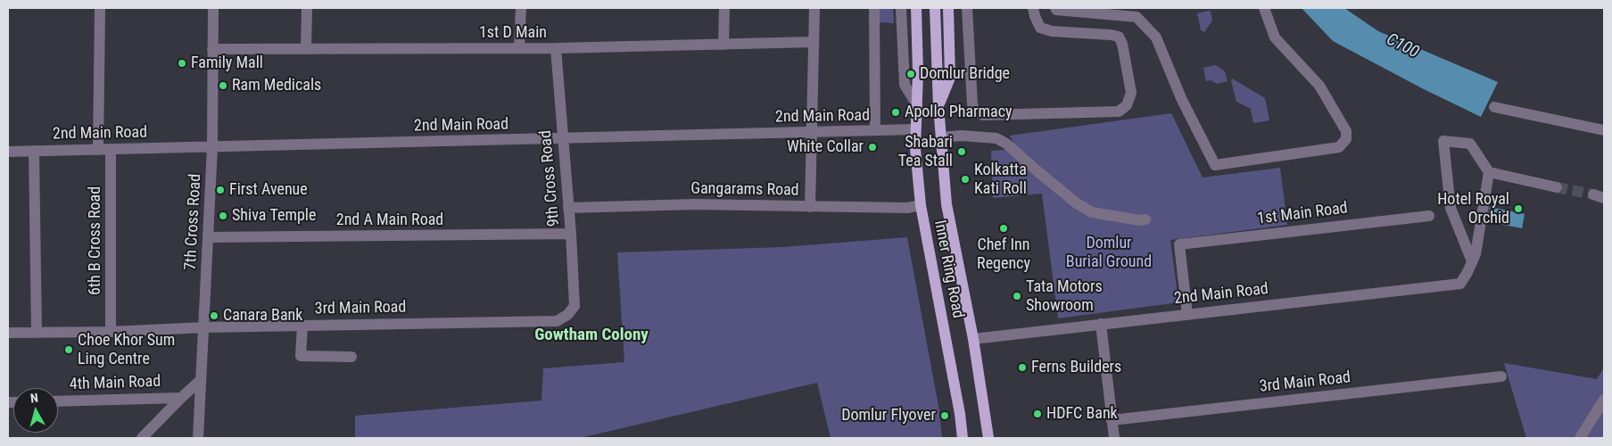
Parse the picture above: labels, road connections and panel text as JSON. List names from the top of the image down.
{
  "streets": {
    "main road": ["Inner Ring Road"],
    "street": [
      "1st D Main",
      "2nd Main Road",
      "9th Cross Road",
      "Gangarams Road",
      "1st Main Road",
      "2nd A Main Road",
      "7th Cross Road",
      "6th B Cross Road",
      "3rd Main Road",
      "4th Main Road"
    ]
  },
  "crossings": [
    ["1st D Main", "9th Cross Road"],
    ["1st D Main", "7th Cross Road"],
    ["2nd Main Road", "9th Cross Road"],
    ["2nd Main Road", "1st Main Road"],
    ["2nd Main Road", "7th Cross Road"],
    ["2nd Main Road", "6th B Cross Road"],
    ["2nd Main Road", "Inner Ring Road"],
    ["9th Cross Road", "Gangarams Road"],
    ["9th Cross Road", "2nd A Main Road"],
    ["9th Cross Road", "3rd Main Road"],
    ["Gangarams Road", "Inner Ring Road"],
    ["2nd A Main Road", "7th Cross Road"],
    ["7th Cross Road", "3rd Main Road"],
    ["6th B Cross Road", "3rd Main Road"]
  ],
  "districts": ["Gowtham Colony"],
  "water": ["C100"],
  "parks": ["Domlur Burial Ground"],
  "places": [
    "Family Mall",
    "Domlur Bridge",
    "Ram Medicals",
    "Apollo Pharmacy",
    "White Collar",
    "Shabari Tea Stall",
    "Kolkatta Kati Roll",
    "First Avenue",
    "Hotel Royal Orchid",
    "Shiva Temple",
    "Chef Inn Regency",
    "Tata Motors Showroom",
    "Canara Bank",
    "Choe Khor Sum Ling Centre",
    "Ferns Builders",
    "HDFC Bank",
    "Domlur Flyover"
  ],
  "north": "top"
}
